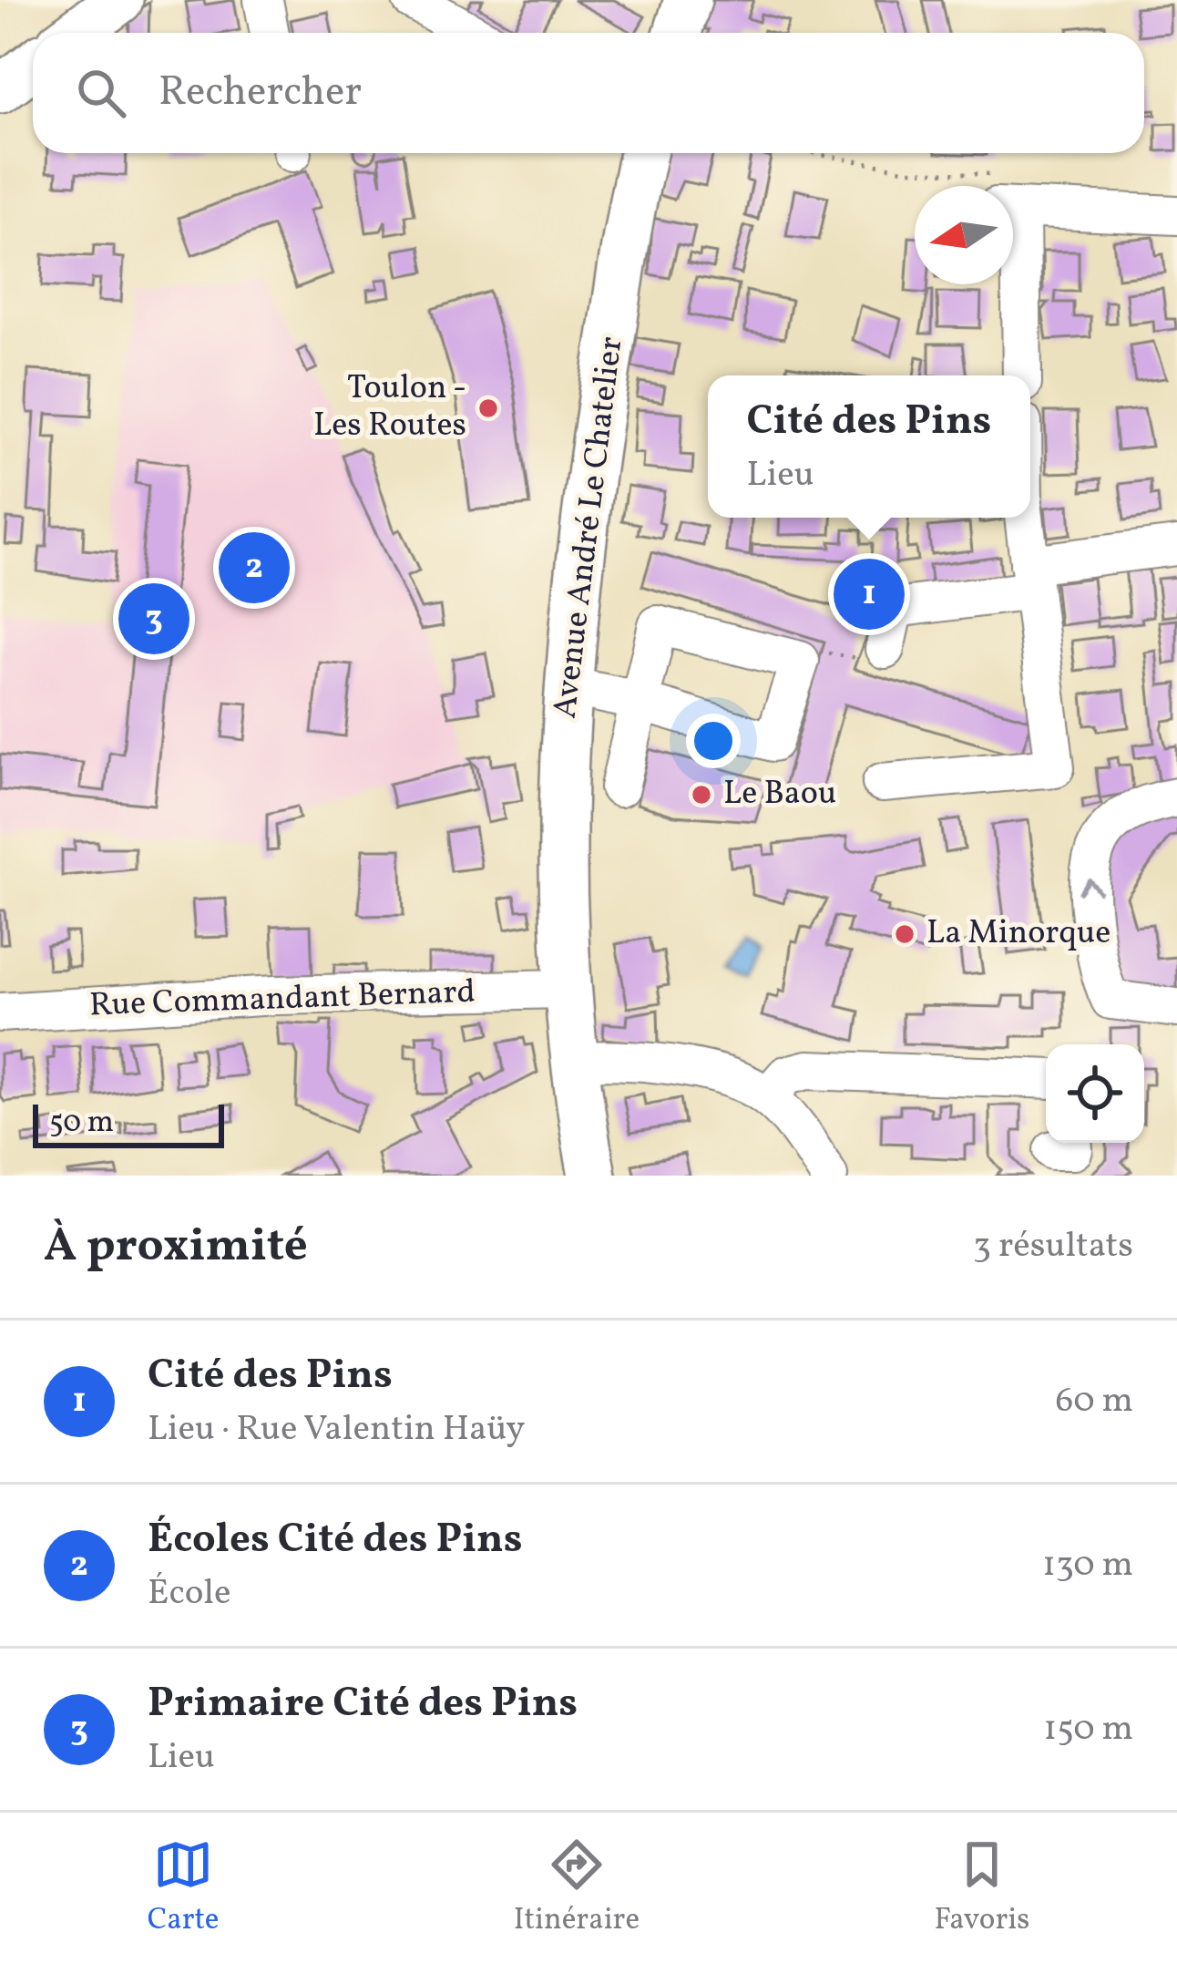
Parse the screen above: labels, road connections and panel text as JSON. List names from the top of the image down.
{
  "streets": {
    "main road": ["Avenue André Le Chatelier"],
    "street": ["Rue Commandant Bernard"]
  },
  "crossings": [
    ["Avenue André Le Chatelier", "Rue Commandant Bernard"]
  ],
  "places": ["Toulon - Les Routes", "Le Baou", "La Minorque"],
  "scale_bar": "50 m",
  "north": "left",
  "page": {
    "search": "Rechercher",
    "popup": ["Cité des Pins", "Lieu"],
    "pins": ["2", "1", "3"],
    "scale": "50 m",
    "heading": ["À proximité", "3 résultats"],
    "list": [
      {
        "mark": "1",
        "name": "Cité des Pins",
        "note": "Lieu · Rue Valentin Haüy",
        "value": "60 m"
      },
      {
        "mark": "2",
        "name": "Écoles Cité des Pins",
        "note": "École",
        "value": "130 m"
      },
      {
        "mark": "3",
        "name": "Primaire Cité des Pins",
        "note": "Lieu",
        "value": "150 m"
      }
    ],
    "nav": ["Carte", "Itinéraire", "Favoris"]
  }
}
